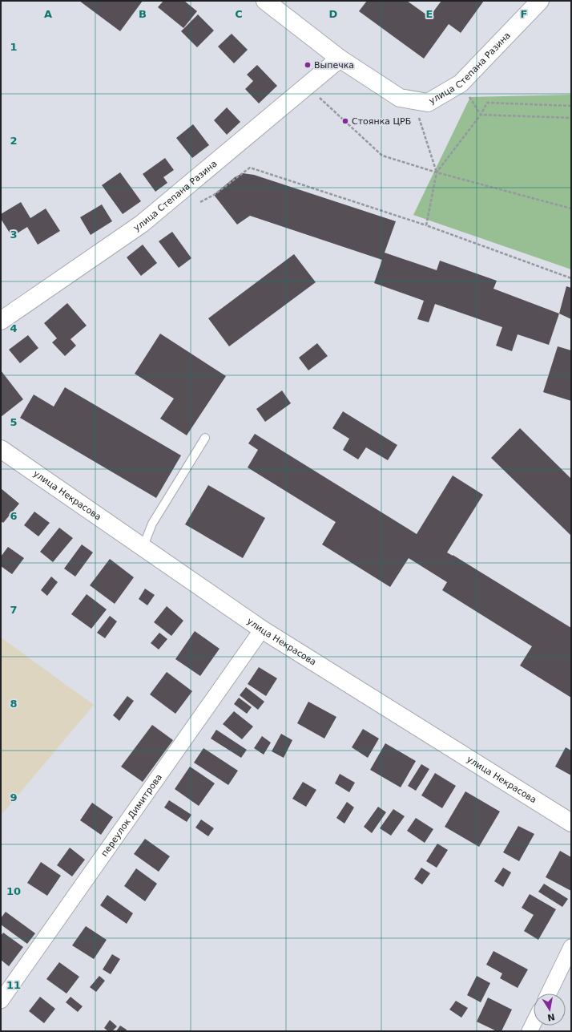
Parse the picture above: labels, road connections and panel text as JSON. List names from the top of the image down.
{
  "streets": {
    "street": ["улица Степана Разина", "улица Некрасова", "переулок Димитрова"]
  },
  "crossings": [
    ["улица Некрасова", "переулок Димитрова"]
  ],
  "places": ["Выпечка", "Стоянка ЦРБ"],
  "north": "bottom",
  "grid": {
    "columns": [
      "A",
      "B",
      "C",
      "D",
      "E",
      "F"
    ],
    "rows": [
      "1",
      "2",
      "3",
      "4",
      "5",
      "6",
      "7",
      "8",
      "9",
      "10",
      "11"
    ]
  }
}
